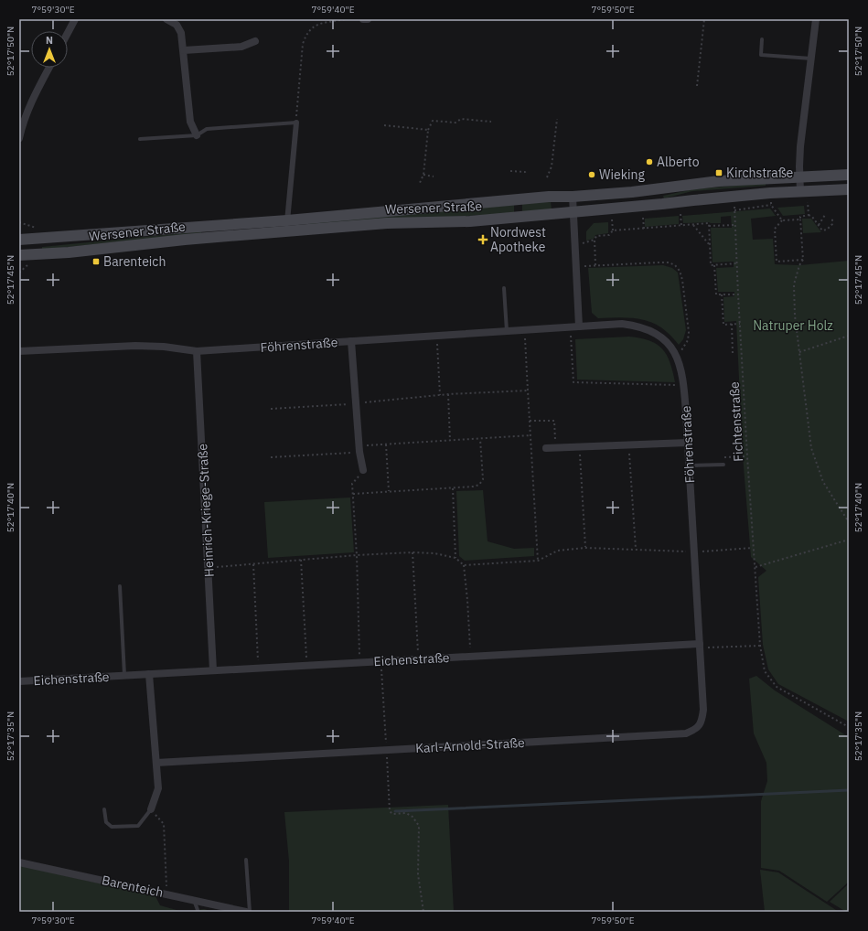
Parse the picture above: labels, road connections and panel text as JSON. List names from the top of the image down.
{
  "streets": {
    "main road": ["Wersener Straße"],
    "street": [
      "Föhrenstraße",
      "Heinrich-Kriege-Straße",
      "Eichenstraße",
      "Karl-Arnold-Straße",
      "Barenteich"
    ],
    "path": ["Fichtenstraße"]
  },
  "crossings": [
    ["Wersener Straße", "Fichtenstraße"],
    ["Föhrenstraße", "Heinrich-Kriege-Straße"],
    ["Föhrenstraße", "Eichenstraße"],
    ["Föhrenstraße", "Karl-Arnold-Straße"],
    ["Heinrich-Kriege-Straße", "Eichenstraße"],
    ["Eichenstraße", "Karl-Arnold-Straße"]
  ],
  "parks": ["Natruper Holz"],
  "places": {
    "other": ["Alberto", "Wieking"],
    "transit": ["Kirchstraße", "Barenteich"],
    "health": ["Nordwest Apotheke"]
  },
  "north": "top",
  "coordinates": [
    "7°59'30\"E",
    "7°59'40\"E",
    "7°59'50\"E",
    "52°17'50\"N",
    "52°17'45\"N",
    "52°17'40\"N",
    "52°17'35\"N"
  ]
}
